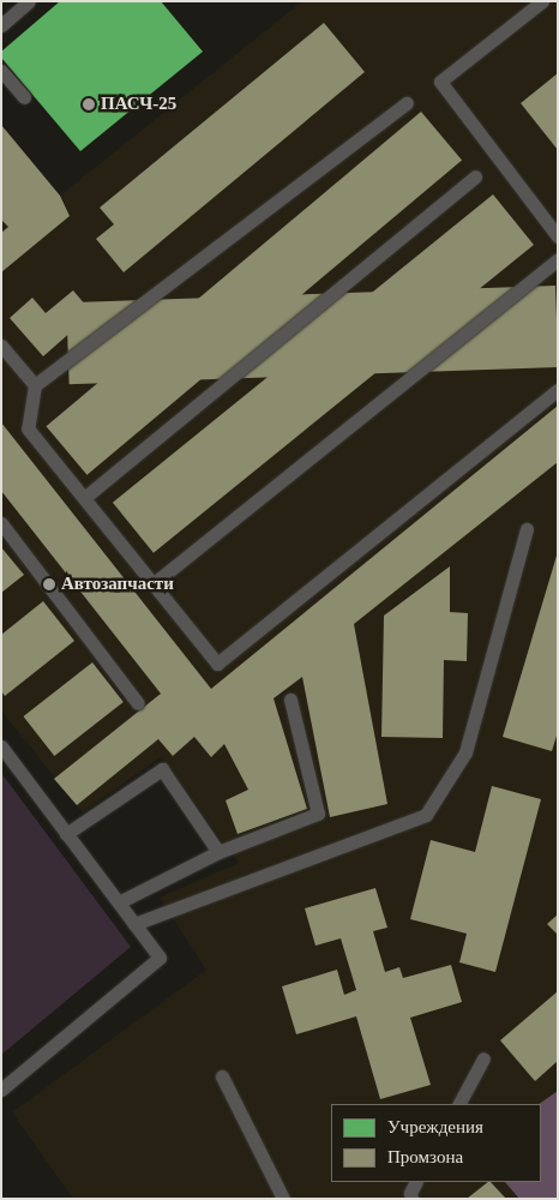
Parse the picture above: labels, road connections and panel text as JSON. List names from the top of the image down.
{
  "places": ["ПАСЧ-25", "Автозапчасти"],
  "legend": ["Учреждения", "Промзона"]
}
